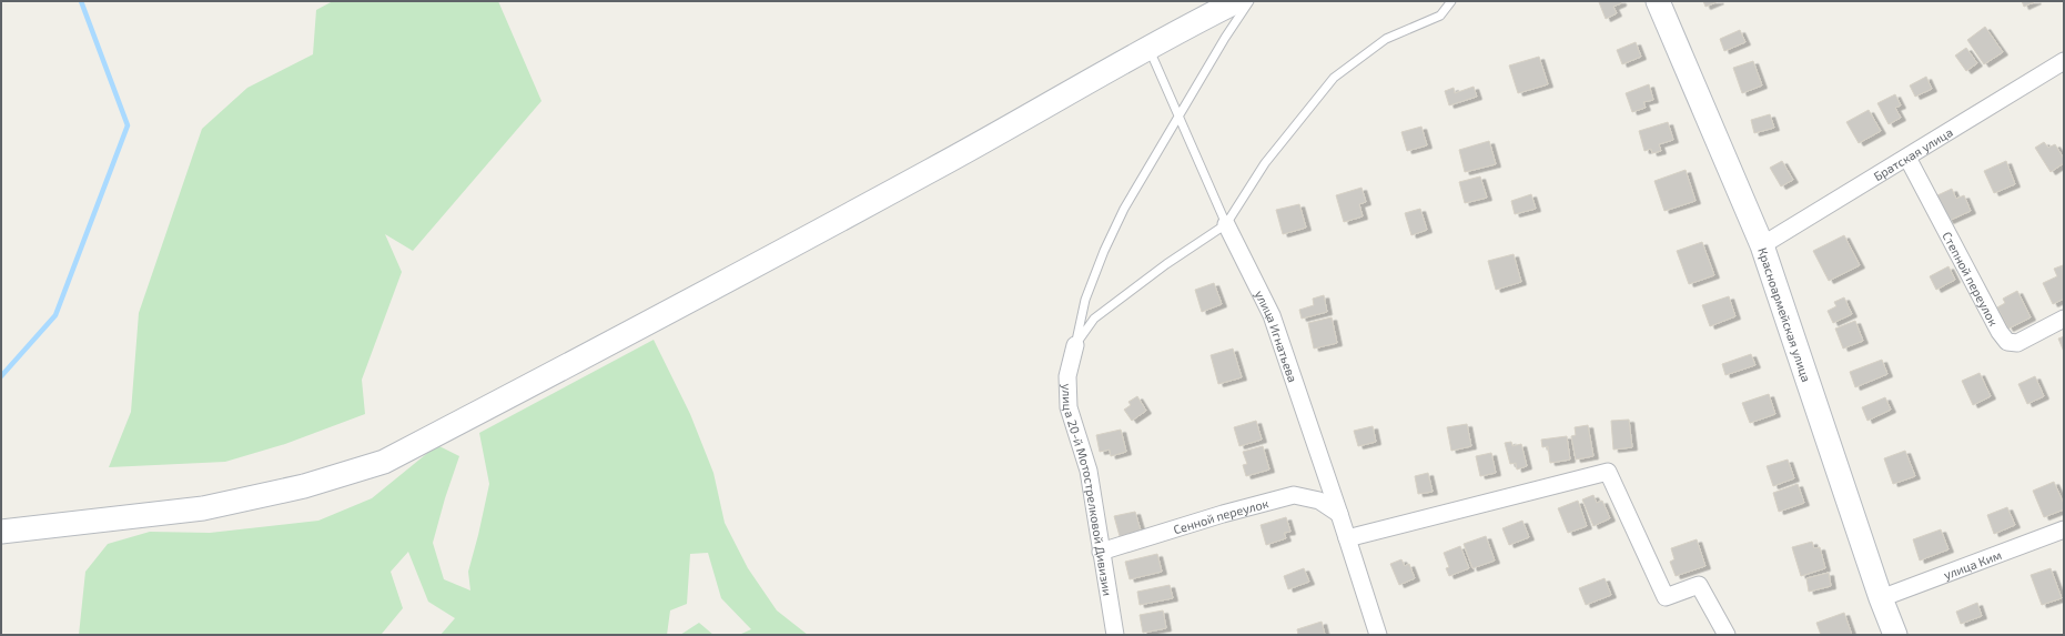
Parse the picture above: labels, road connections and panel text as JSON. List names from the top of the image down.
{
  "streets": {
    "street": [
      "Братская улица",
      "Степной переулок",
      "Красноармейская улица",
      "улица Игнатьева",
      "улица 20-й Мотострелковой Дивизии",
      "Сенной переулок",
      "улица Ким"
    ]
  },
  "crossings": [
    ["Братская улица", "Степной переулок"],
    ["Братская улица", "Красноармейская улица"],
    ["Красноармейская улица", "улица Ким"],
    ["улица Игнатьева", "Сенной переулок"],
    ["улица 20-й Мотострелковой Дивизии", "Сенной переулок"]
  ]
}
